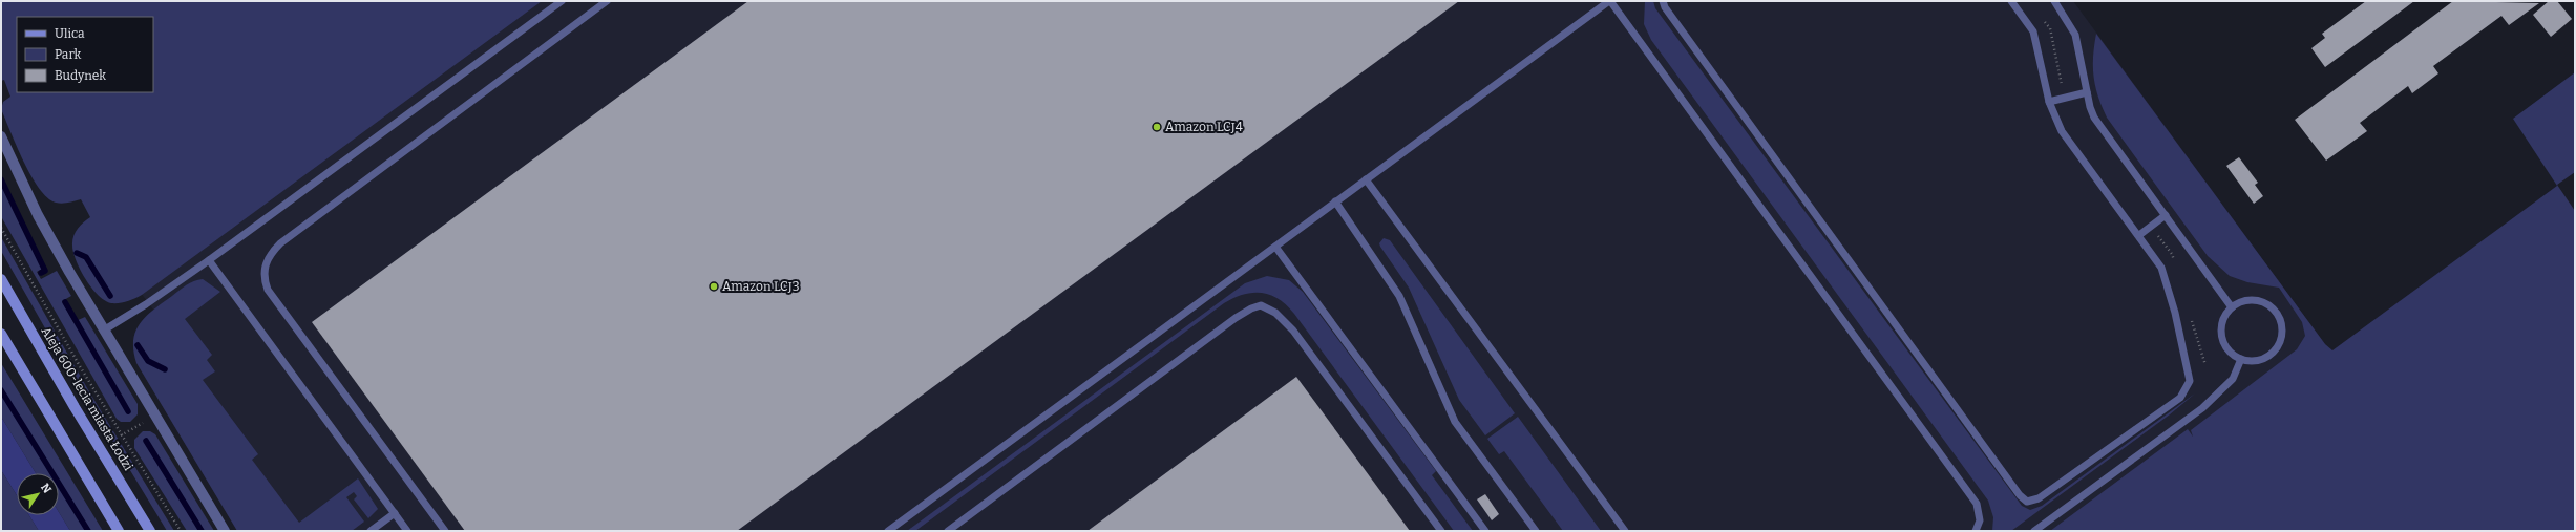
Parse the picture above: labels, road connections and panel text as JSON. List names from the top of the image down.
{
  "streets": {
    "main road": ["Aleja 600-lecia miasta Łodzi"]
  },
  "places": ["Amazon LCJ4", "Amazon LCJ3"],
  "legend": ["Ulica", "Park", "Budynek"],
  "north": "top right"
}
